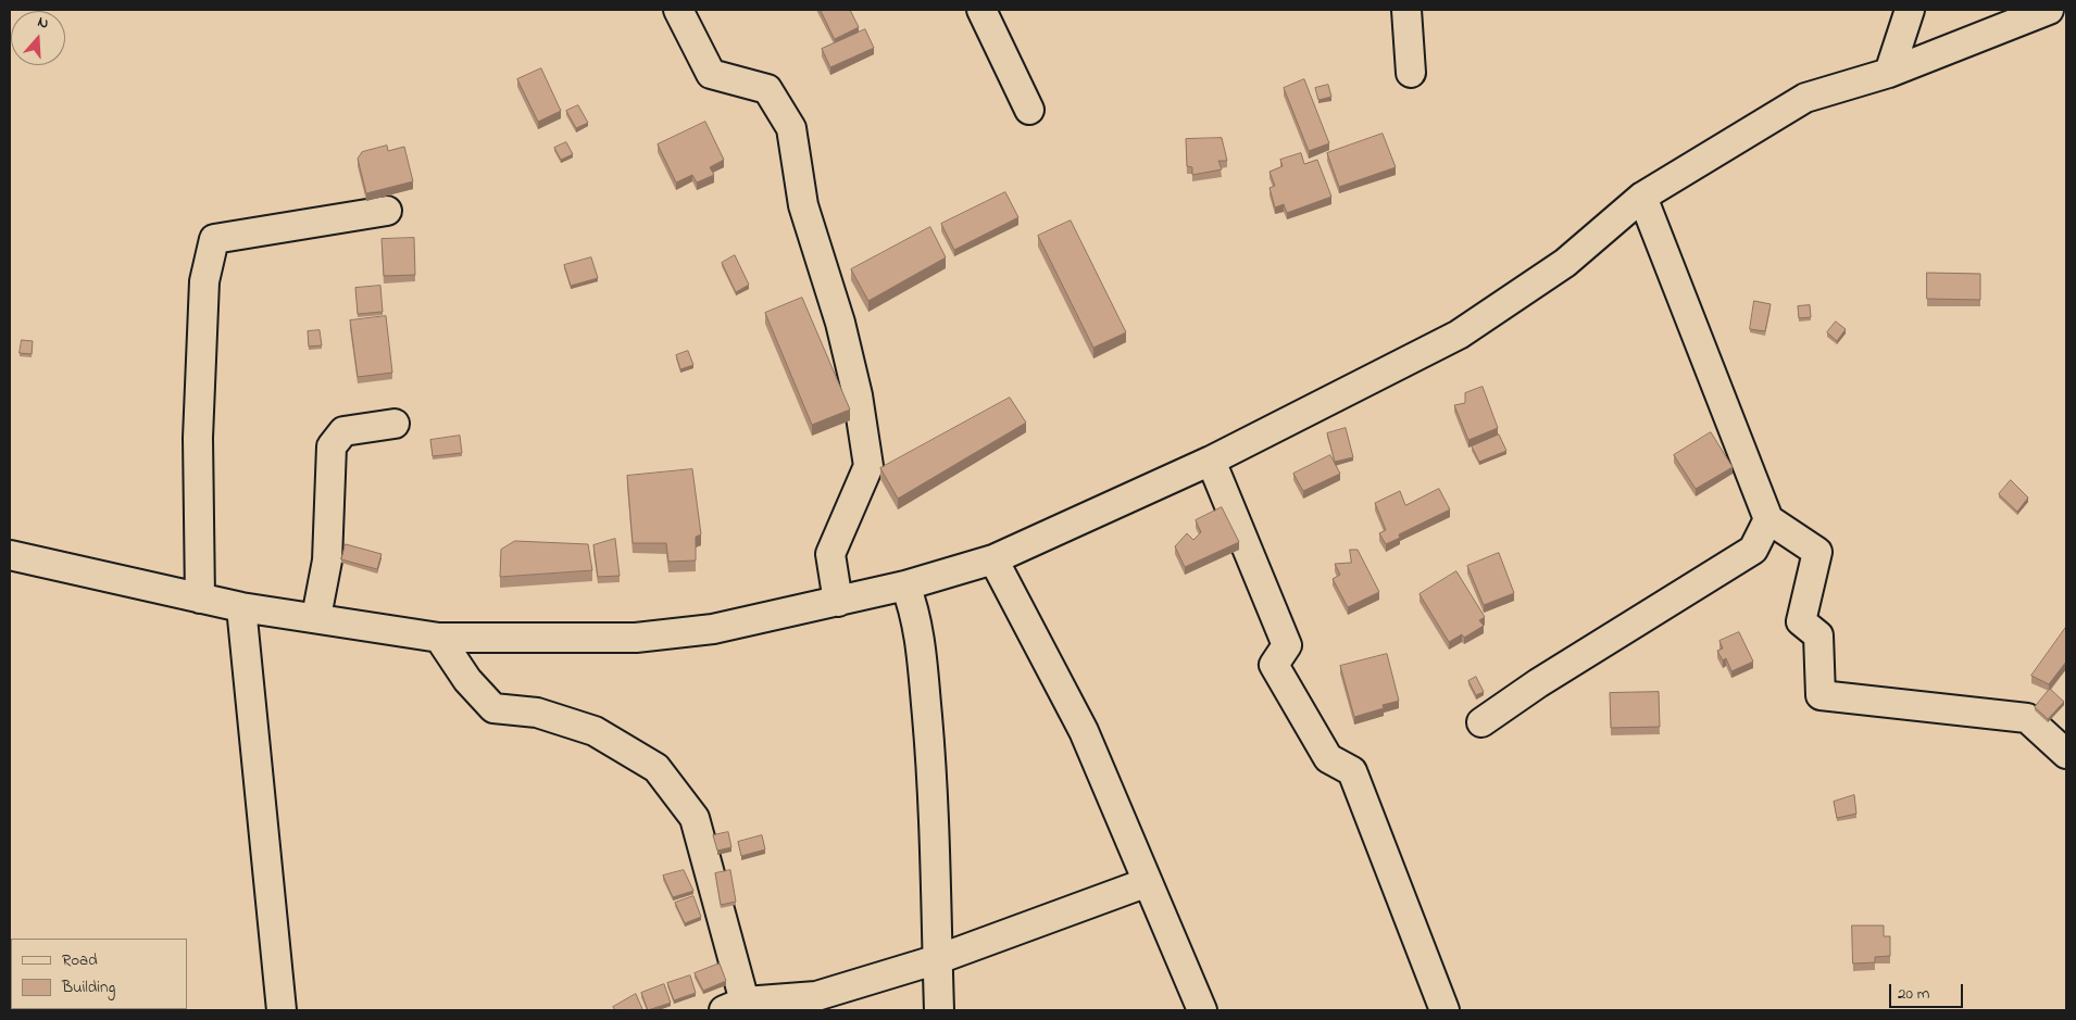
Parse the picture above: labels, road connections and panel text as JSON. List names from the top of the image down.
{
  "legend": ["Road", "Building"],
  "scale_bar": "20 m",
  "north": "top"
}
